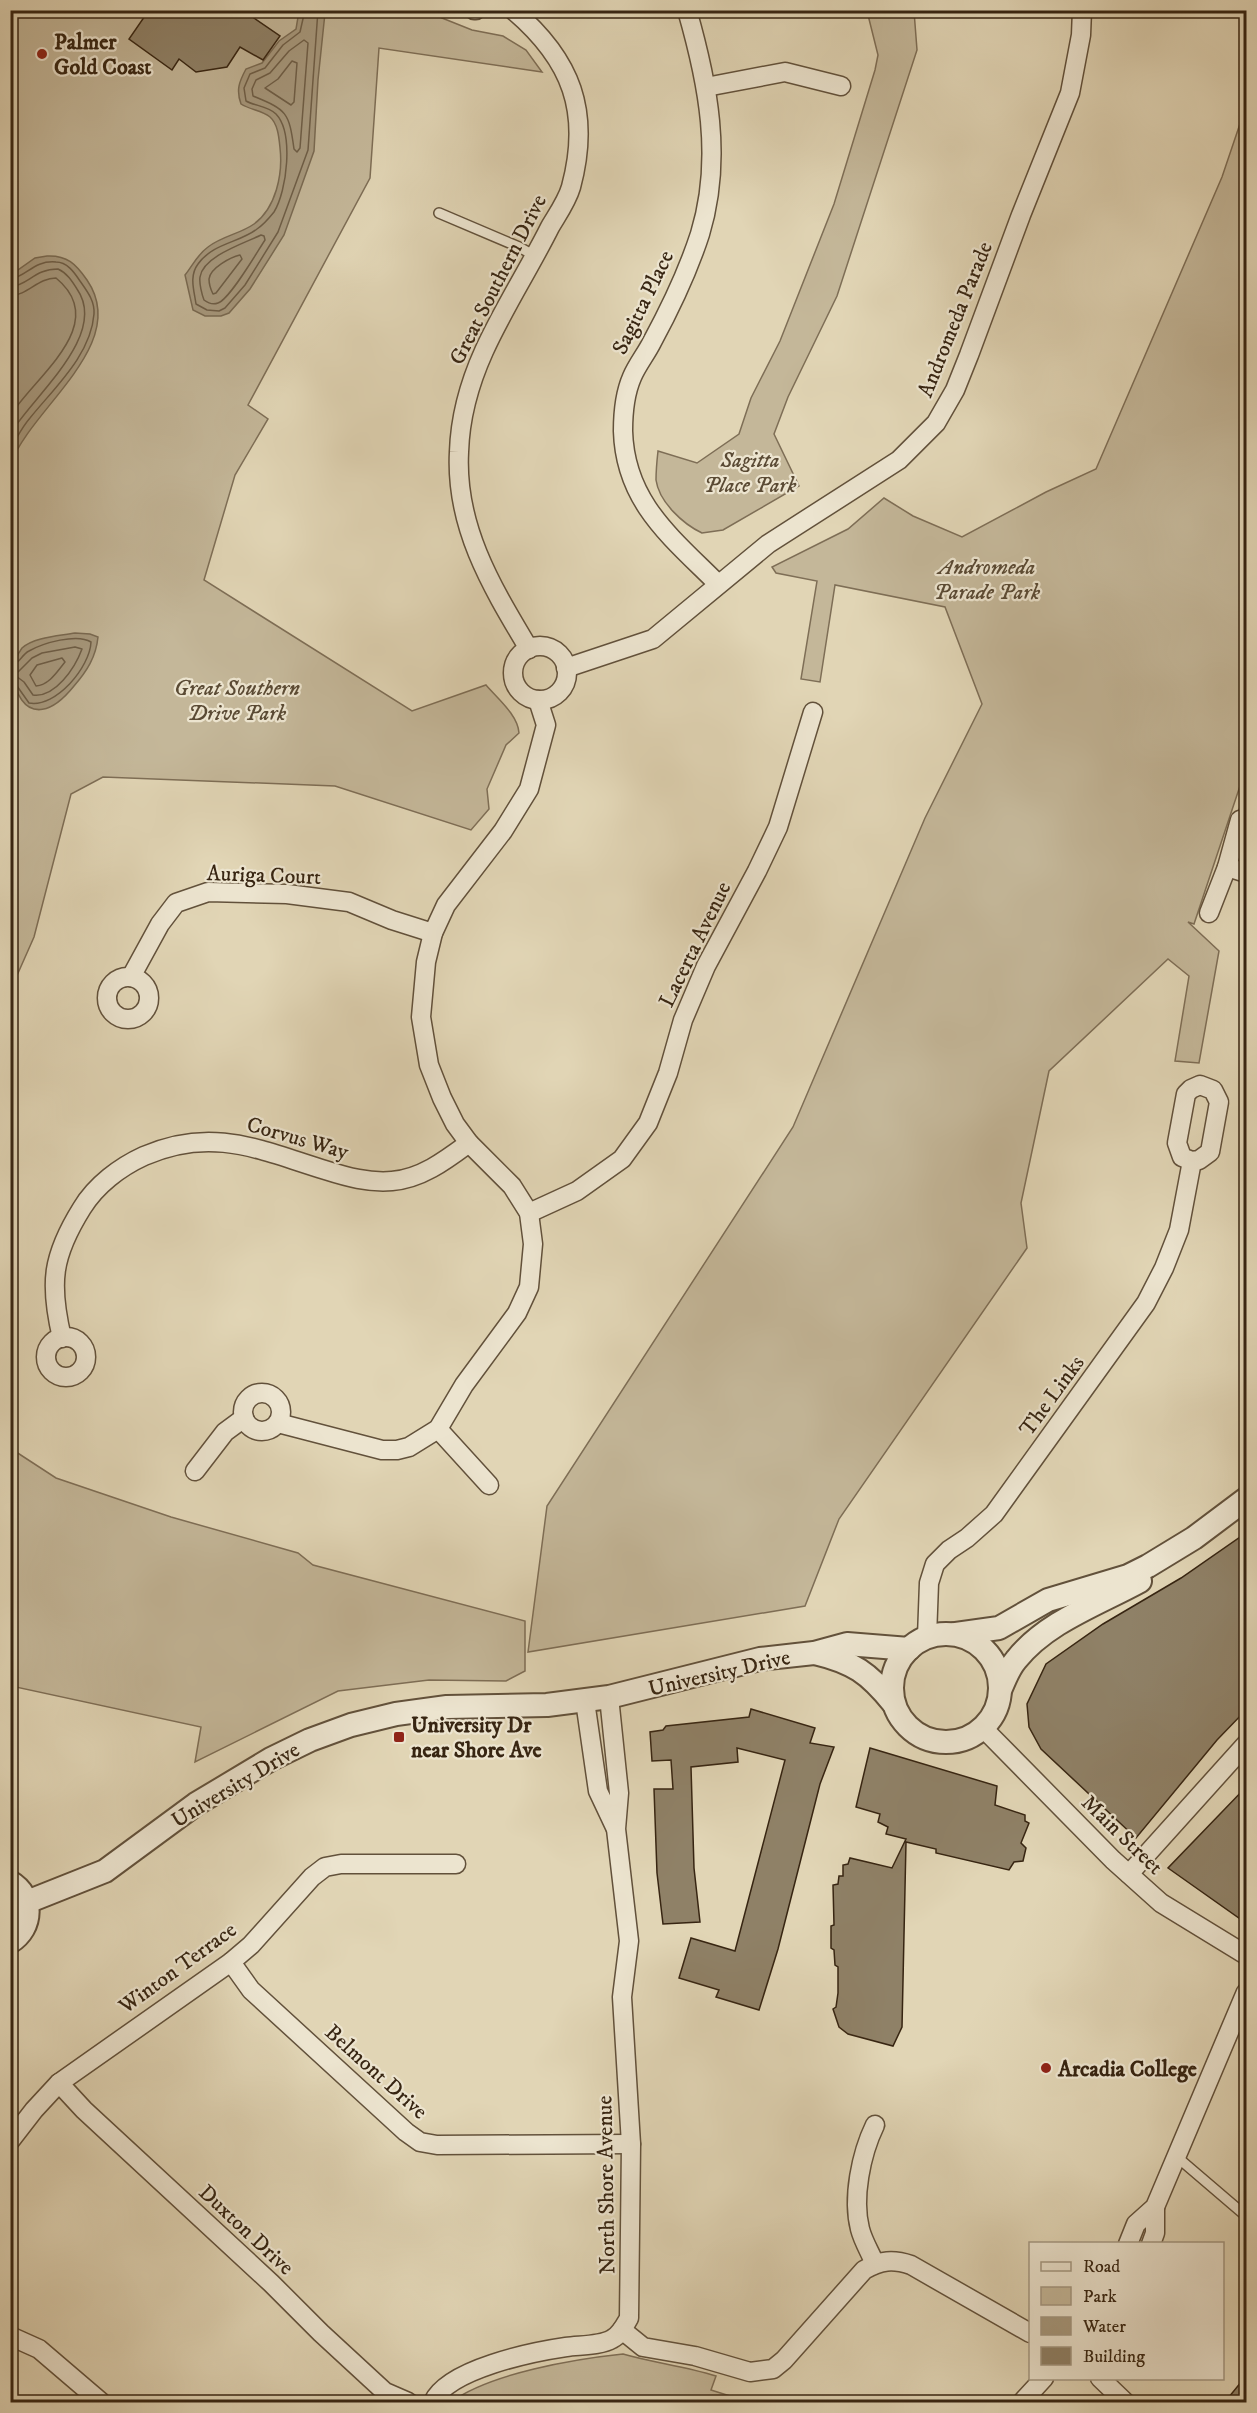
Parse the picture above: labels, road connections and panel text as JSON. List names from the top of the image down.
{
  "streets": {
    "street": [
      "Great Southern Drive",
      "Sagitta Place",
      "Andromeda Parade",
      "Auriga Court",
      "Lacerta Avenue",
      "Corvus Way",
      "The Links",
      "University Drive",
      "Main Street",
      "Winton Terrace",
      "Belmont Drive",
      "North Shore Avenue",
      "Duxton Drive"
    ]
  },
  "crossings": [
    ["Great Southern Drive", "Andromeda Parade"],
    ["Sagitta Place", "Andromeda Parade"],
    ["The Links", "University Drive"],
    ["The Links", "Main Street"],
    ["University Drive", "Main Street"],
    ["University Drive", "North Shore Avenue"],
    ["Winton Terrace", "Belmont Drive"],
    ["Winton Terrace", "Duxton Drive"],
    ["Belmont Drive", "North Shore Avenue"]
  ],
  "parks": ["Sagitta Place Park", "Andromeda Parade Park", "Great Southern Drive Park"],
  "places": {
    "other": ["Palmer Gold Coast", "Arcadia College"],
    "transit": ["University Dr near Shore Ave"]
  },
  "legend": [
    "Road",
    "Park",
    "Water",
    "Building"
  ]
}
